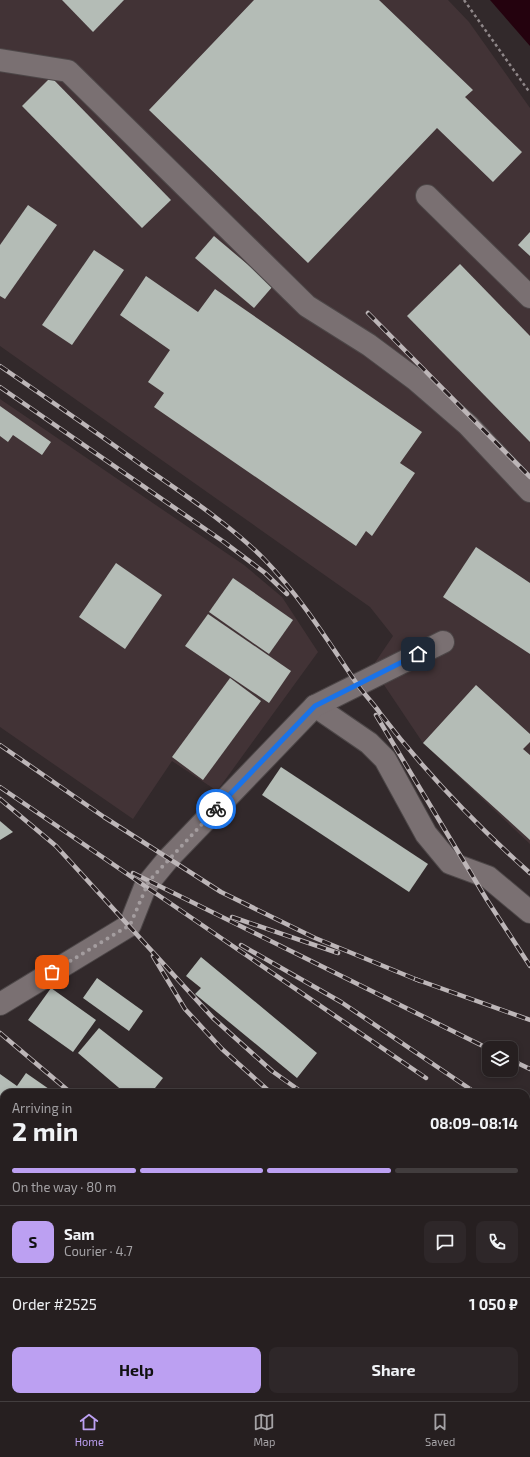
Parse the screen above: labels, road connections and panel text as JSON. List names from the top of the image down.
{
  "page": {
    "heading": ["2 min", "Arriving in", "08:09–08:14"],
    "panel": [
      "Sam",
      "Courier · 4.7",
      "Order #2525",
      "1 050 ₽"
    ],
    "bar": "On the way · 80 m",
    "round": "S",
    "buttons": ["Help", "Share"],
    "tabs": ["Home", "Map", "Saved"]
  }
}
